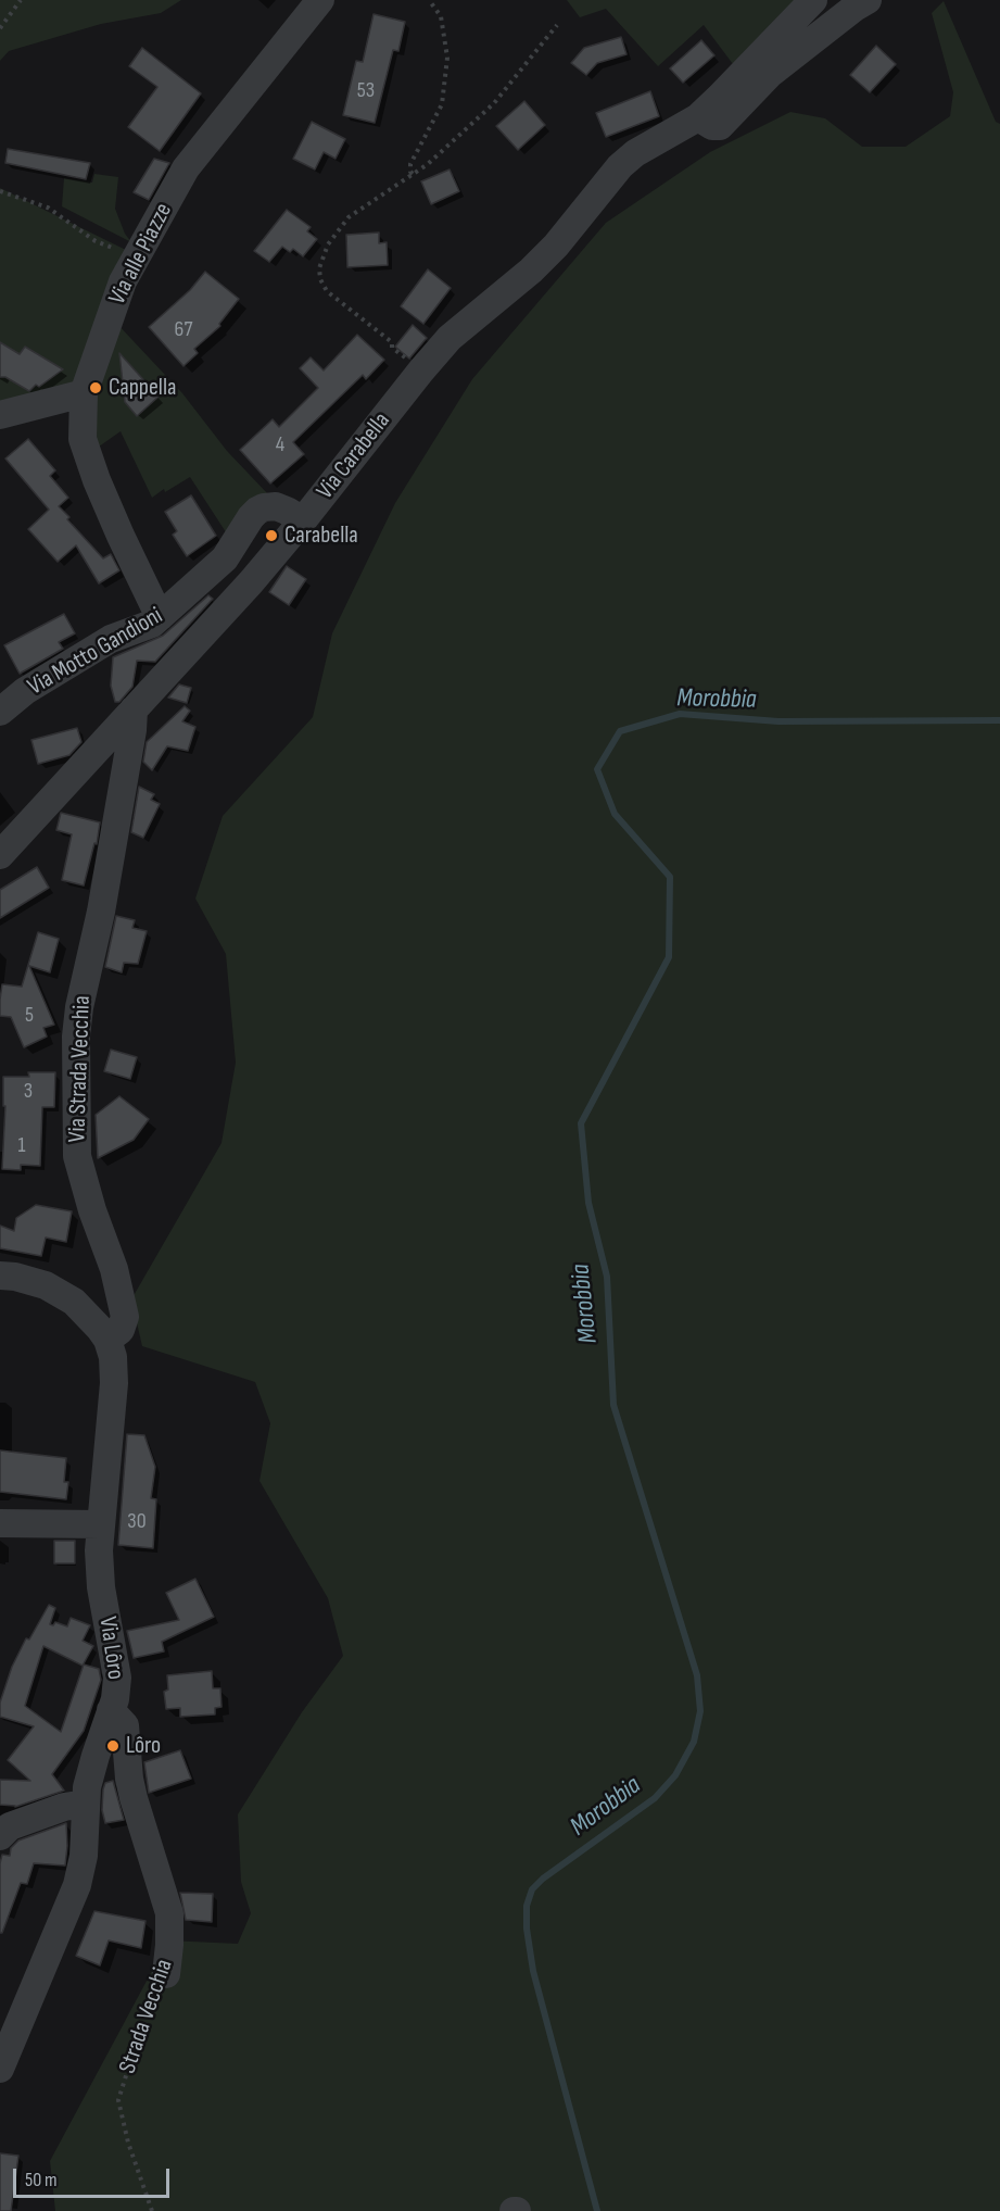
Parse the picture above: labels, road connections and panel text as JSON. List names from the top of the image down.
{
  "streets": {
    "street": [
      "Via alle Piazze",
      "Via Carabella",
      "Via Motto Gandioni",
      "Via Strada Vecchia",
      "Via Lôro",
      "Strada Vecchia"
    ]
  },
  "crossings": [
    ["Via alle Piazze", "Via Motto Gandioni"],
    ["Via Carabella", "Via Motto Gandioni"],
    ["Via Carabella", "Via Strada Vecchia"],
    ["Via Strada Vecchia", "Via Lôro"],
    ["Via Lôro", "Strada Vecchia"]
  ],
  "water": ["Morobbia"],
  "places": ["Cappella", "Carabella", "Lôro"],
  "house_numbers": [
    "53",
    "67",
    "4",
    "5",
    "3",
    "1",
    "30"
  ],
  "scale_bar": "50 m"
}
